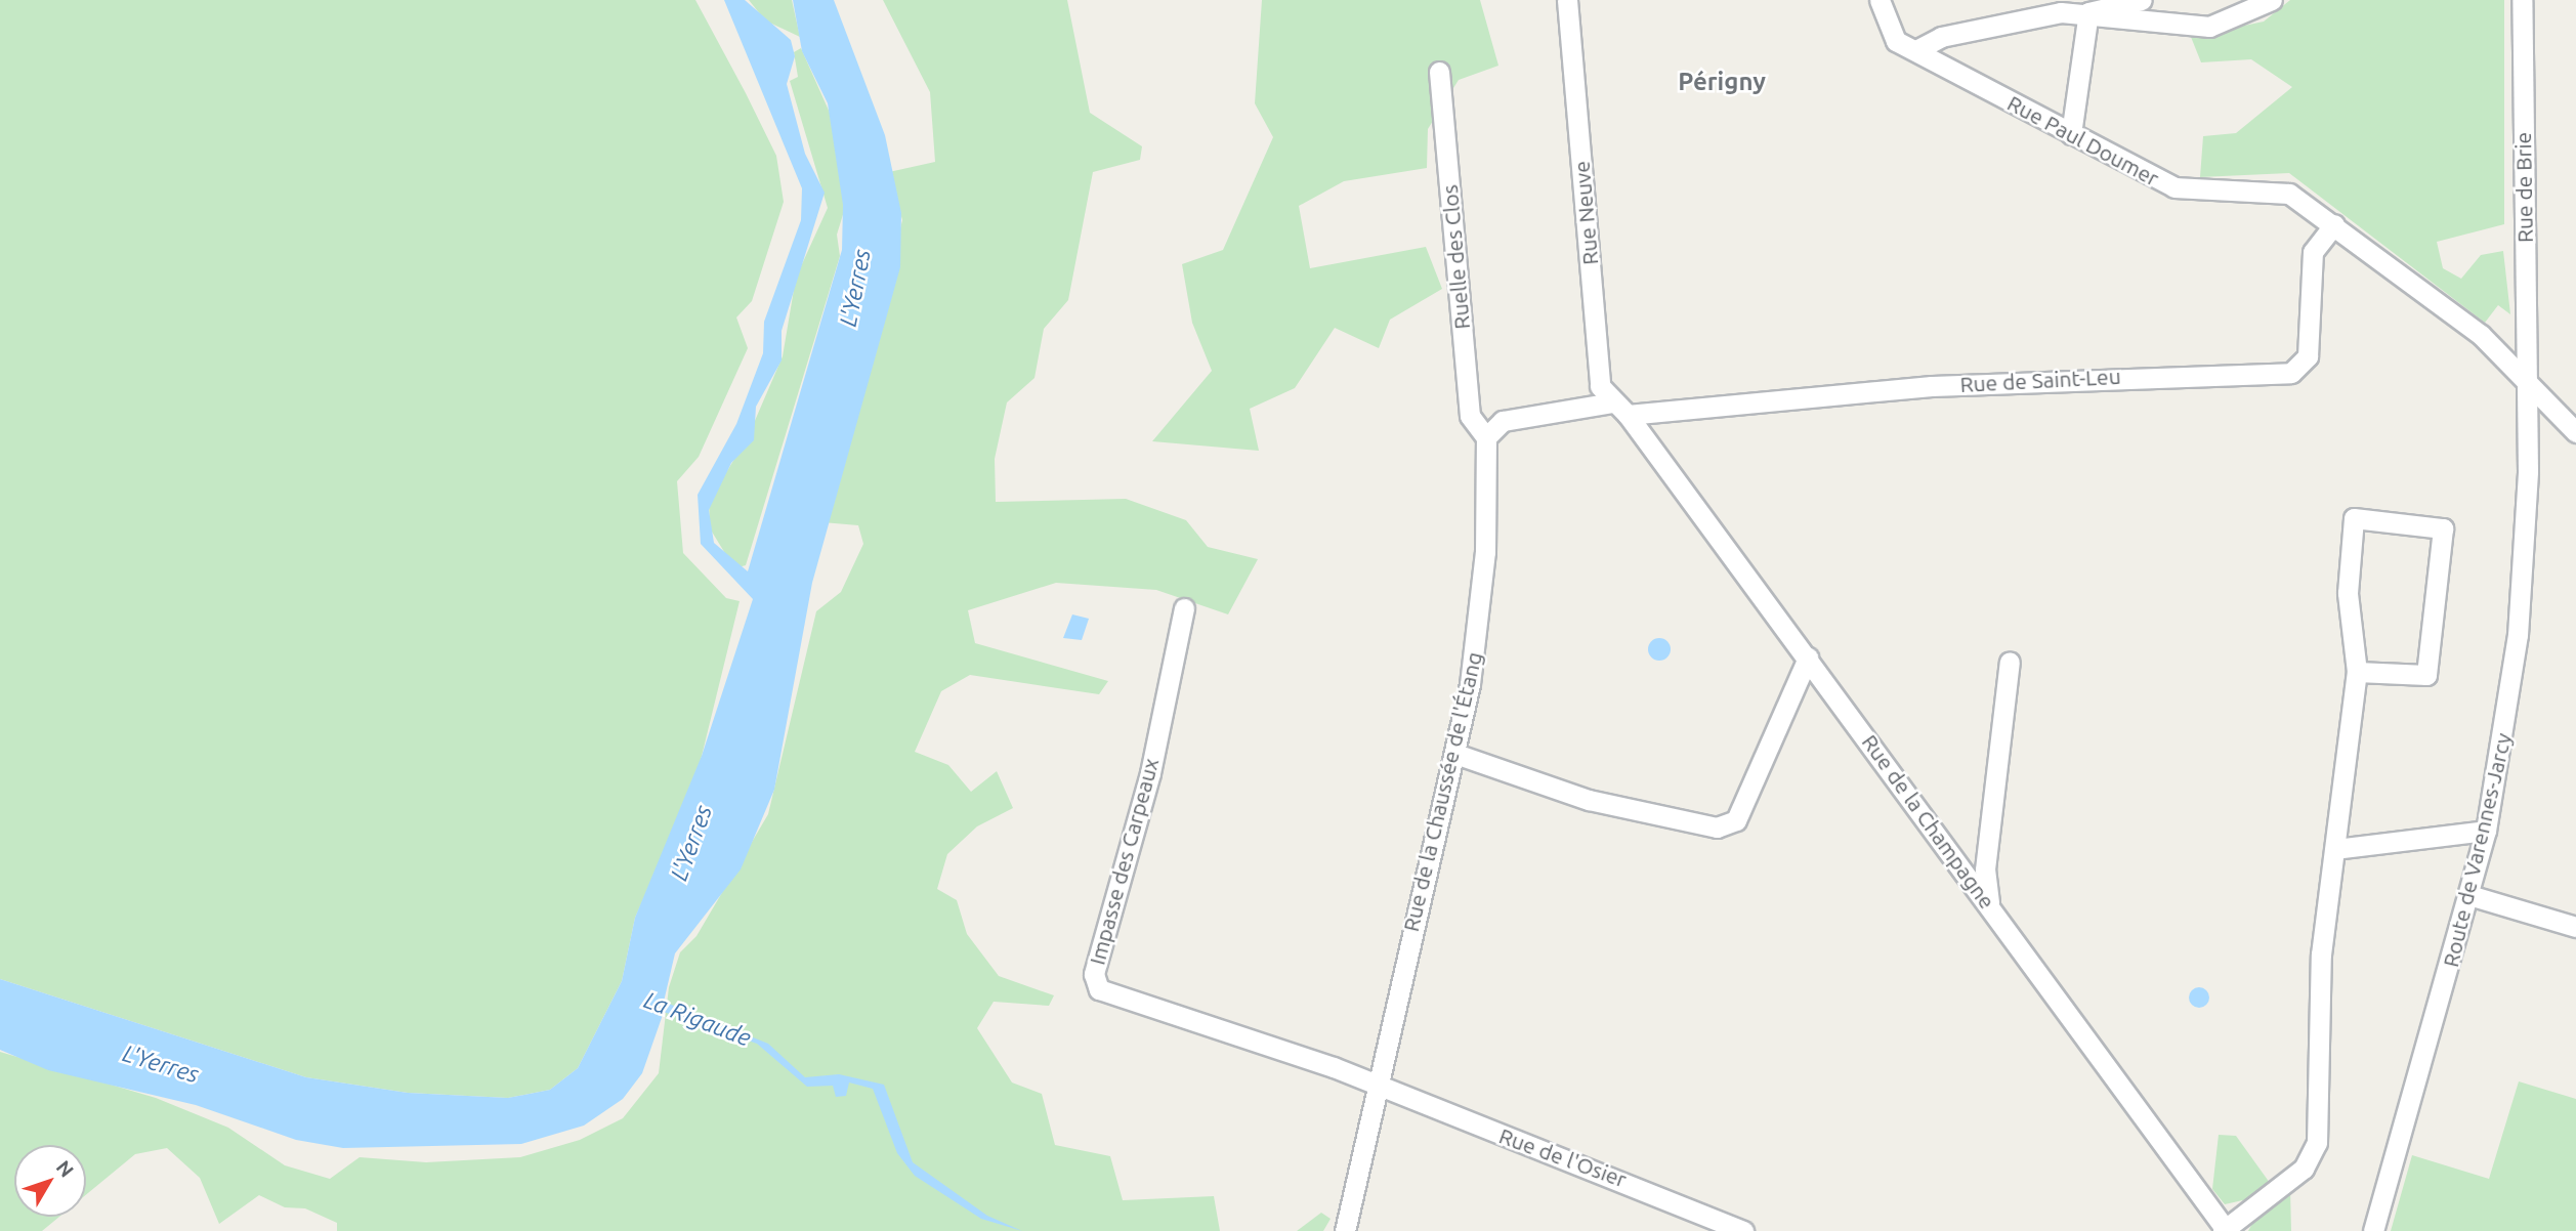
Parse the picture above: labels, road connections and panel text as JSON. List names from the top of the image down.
{
  "streets": {
    "street": [
      "Rue Paul Doumer",
      "Rue de Brie",
      "Rue Neuve",
      "Ruelle des Clos",
      "Rue de Saint-Leu",
      "Rue de la Chaussée de l'Étang",
      "Rue de la Champagne",
      "Route de Varennes-Jarcy",
      "Impasse des Carpeaux",
      "Rue de l'Osier"
    ]
  },
  "crossings": [
    ["Rue Paul Doumer", "Rue de Brie"],
    ["Rue Paul Doumer", "Rue de Saint-Leu"],
    ["Rue Paul Doumer", "Route de Varennes-Jarcy"],
    ["Rue de Brie", "Route de Varennes-Jarcy"],
    ["Rue Neuve", "Rue de Saint-Leu"],
    ["Rue Neuve", "Rue de la Champagne"],
    ["Ruelle des Clos", "Rue de la Chaussée de l'Étang"],
    ["Rue de Saint-Leu", "Rue de la Champagne"],
    ["Rue de la Chaussée de l'Étang", "Impasse des Carpeaux"],
    ["Rue de la Chaussée de l'Étang", "Rue de l'Osier"],
    ["Impasse des Carpeaux", "Rue de l'Osier"]
  ],
  "districts": ["Périgny"],
  "water": ["L'Yerres", "La Rigaude"],
  "north": "top right"
}
